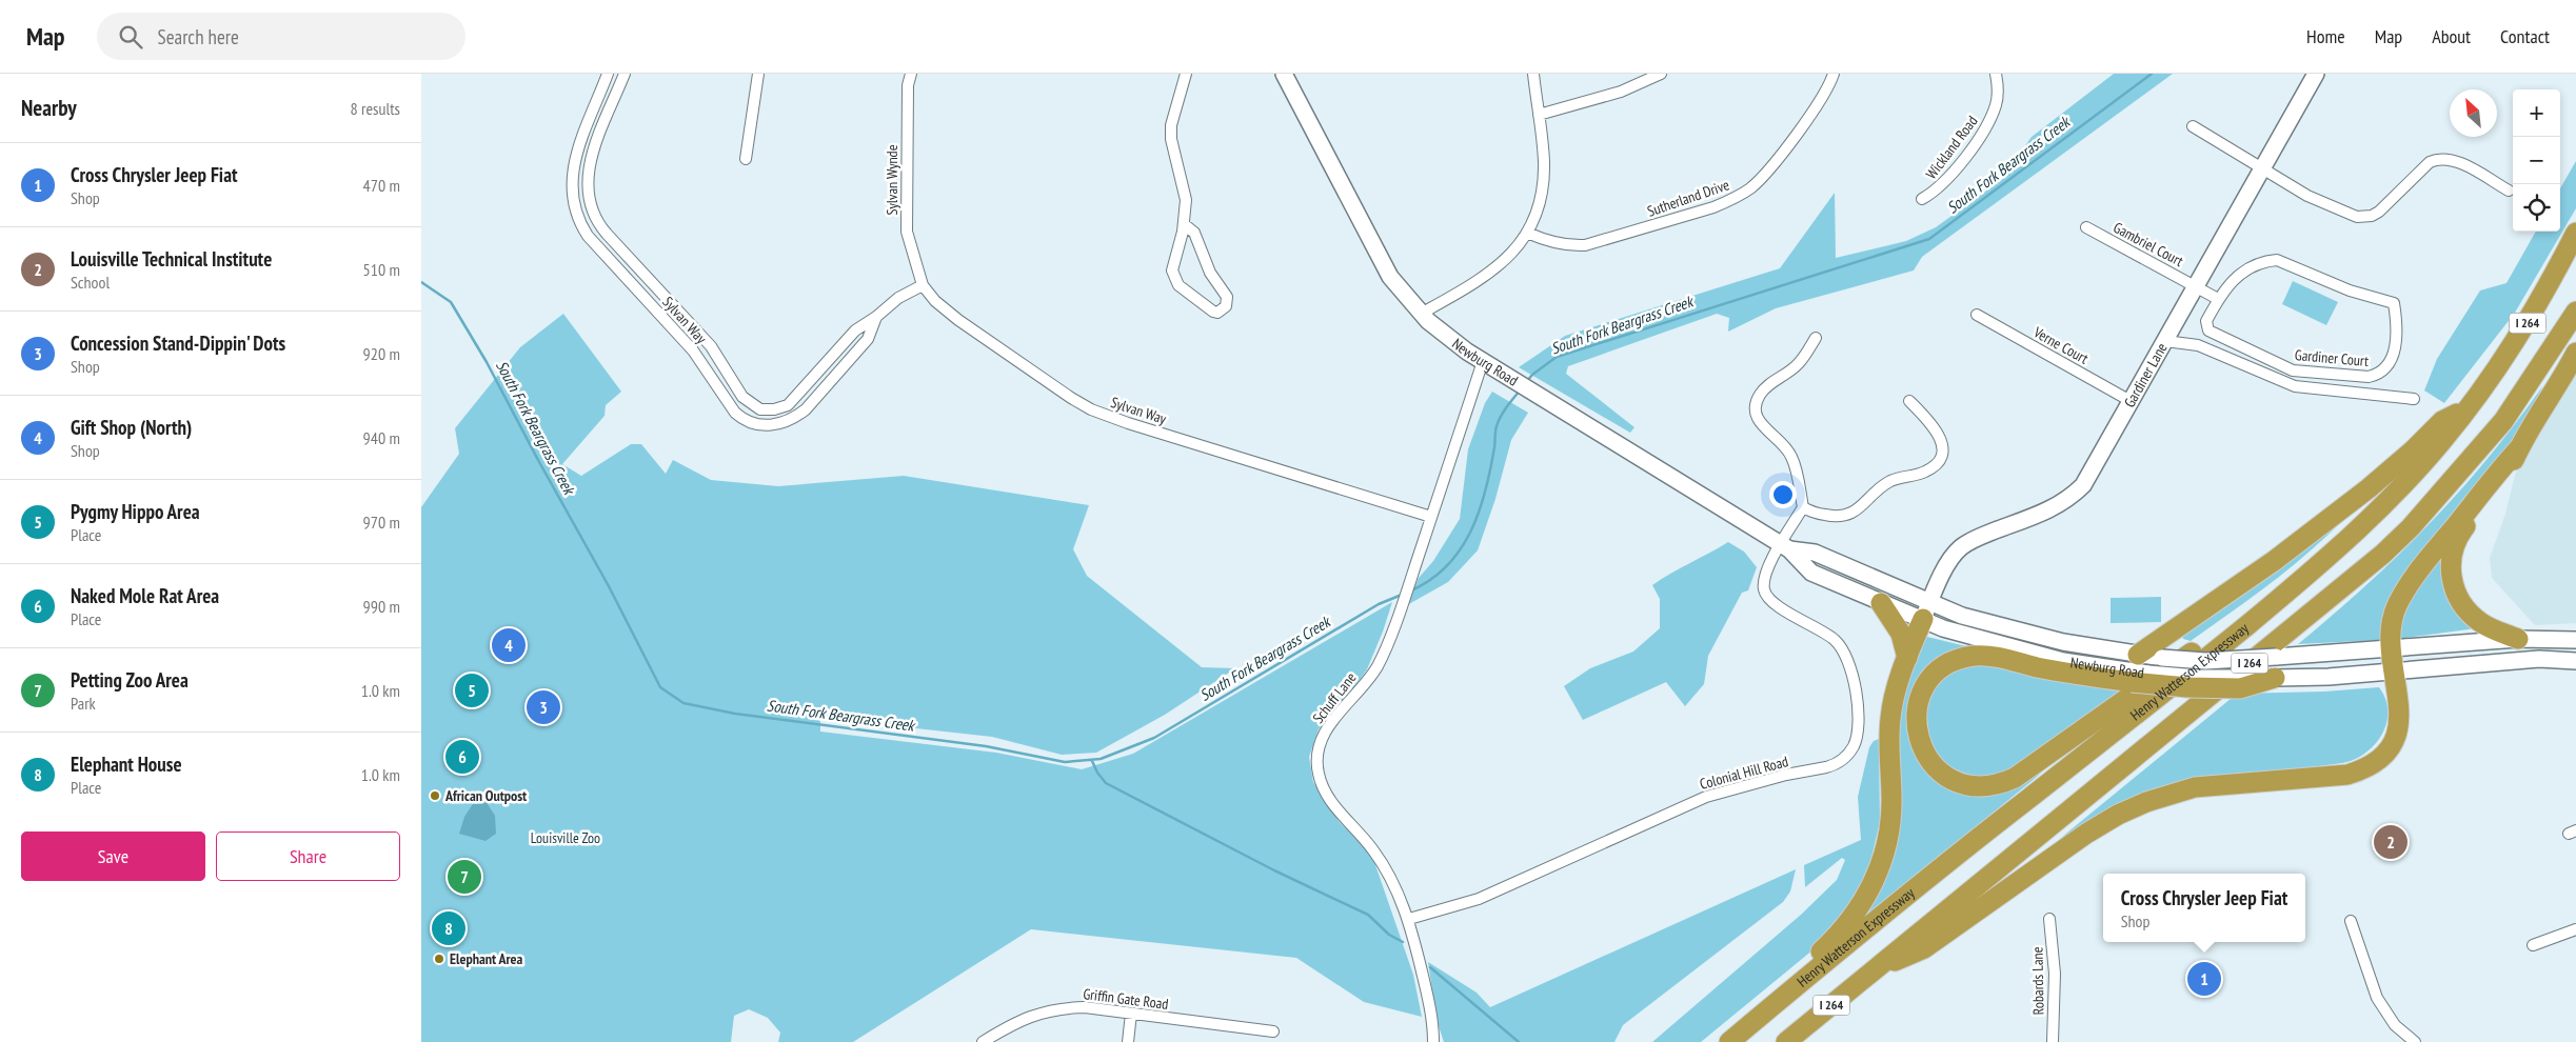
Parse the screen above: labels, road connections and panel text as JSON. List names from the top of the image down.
{
  "streets": {
    "highway": ["I 264", "Henry Watterson Expressway"],
    "main road": ["Newburg Road", "Gardiner Lane"],
    "street": [
      "Wickland Road",
      "Sylvan Wynde",
      "Sutherland Drive",
      "Gambriel Court",
      "Sylvan Way",
      "Verne Court",
      "Gardiner Court",
      "Schuff Lane",
      "Colonial Hill Road",
      "Robards Lane",
      "Griffin Gate Road"
    ]
  },
  "crossings": [
    ["Sylvan Wynde", "Sylvan Way"],
    ["Gambriel Court", "Gardiner Lane"],
    ["Sylvan Way", "Schuff Lane"],
    ["Verne Court", "Gardiner Lane"],
    ["Newburg Road", "Gardiner Lane"],
    ["Newburg Road", "Schuff Lane"],
    ["Newburg Road", "Colonial Hill Road"],
    ["Schuff Lane", "Colonial Hill Road"]
  ],
  "water": ["South Fork Beargrass Creek"],
  "parks": ["Louisville Zoo"],
  "places": ["African Outpost", "Elephant Area"],
  "north": "top left",
  "page": {
    "header": "Map",
    "search": "Search here",
    "nav": [
      "Home",
      "Map",
      "About",
      "Contact"
    ],
    "heading": ["Nearby", "8 results"],
    "map_buttons": ["+", "−"],
    "list": [
      {
        "mark": "1",
        "name": "Cross Chrysler Jeep Fiat",
        "note": "Shop",
        "value": "470 m"
      },
      {
        "mark": "2",
        "name": "Louisville Technical Institute",
        "note": "School",
        "value": "510 m"
      },
      {
        "mark": "3",
        "name": "Concession Stand-Dippin' Dots",
        "note": "Shop",
        "value": "920 m"
      },
      {
        "mark": "4",
        "name": "Gift Shop (North)",
        "note": "Shop",
        "value": "940 m"
      },
      {
        "mark": "5",
        "name": "Pygmy Hippo Area",
        "note": "Place",
        "value": "970 m"
      },
      {
        "mark": "6",
        "name": "Naked Mole Rat Area",
        "note": "Place",
        "value": "990 m"
      },
      {
        "mark": "7",
        "name": "Petting Zoo Area",
        "note": "Park",
        "value": "1.0 km"
      },
      {
        "mark": "8",
        "name": "Elephant House",
        "note": "Place",
        "value": "1.0 km"
      }
    ],
    "pins": [
      "4",
      "5",
      "3",
      "6",
      "2",
      "7",
      "8",
      "1"
    ],
    "buttons": ["Save", "Share"],
    "popup": ["Cross Chrysler Jeep Fiat", "Shop"]
  }
}
